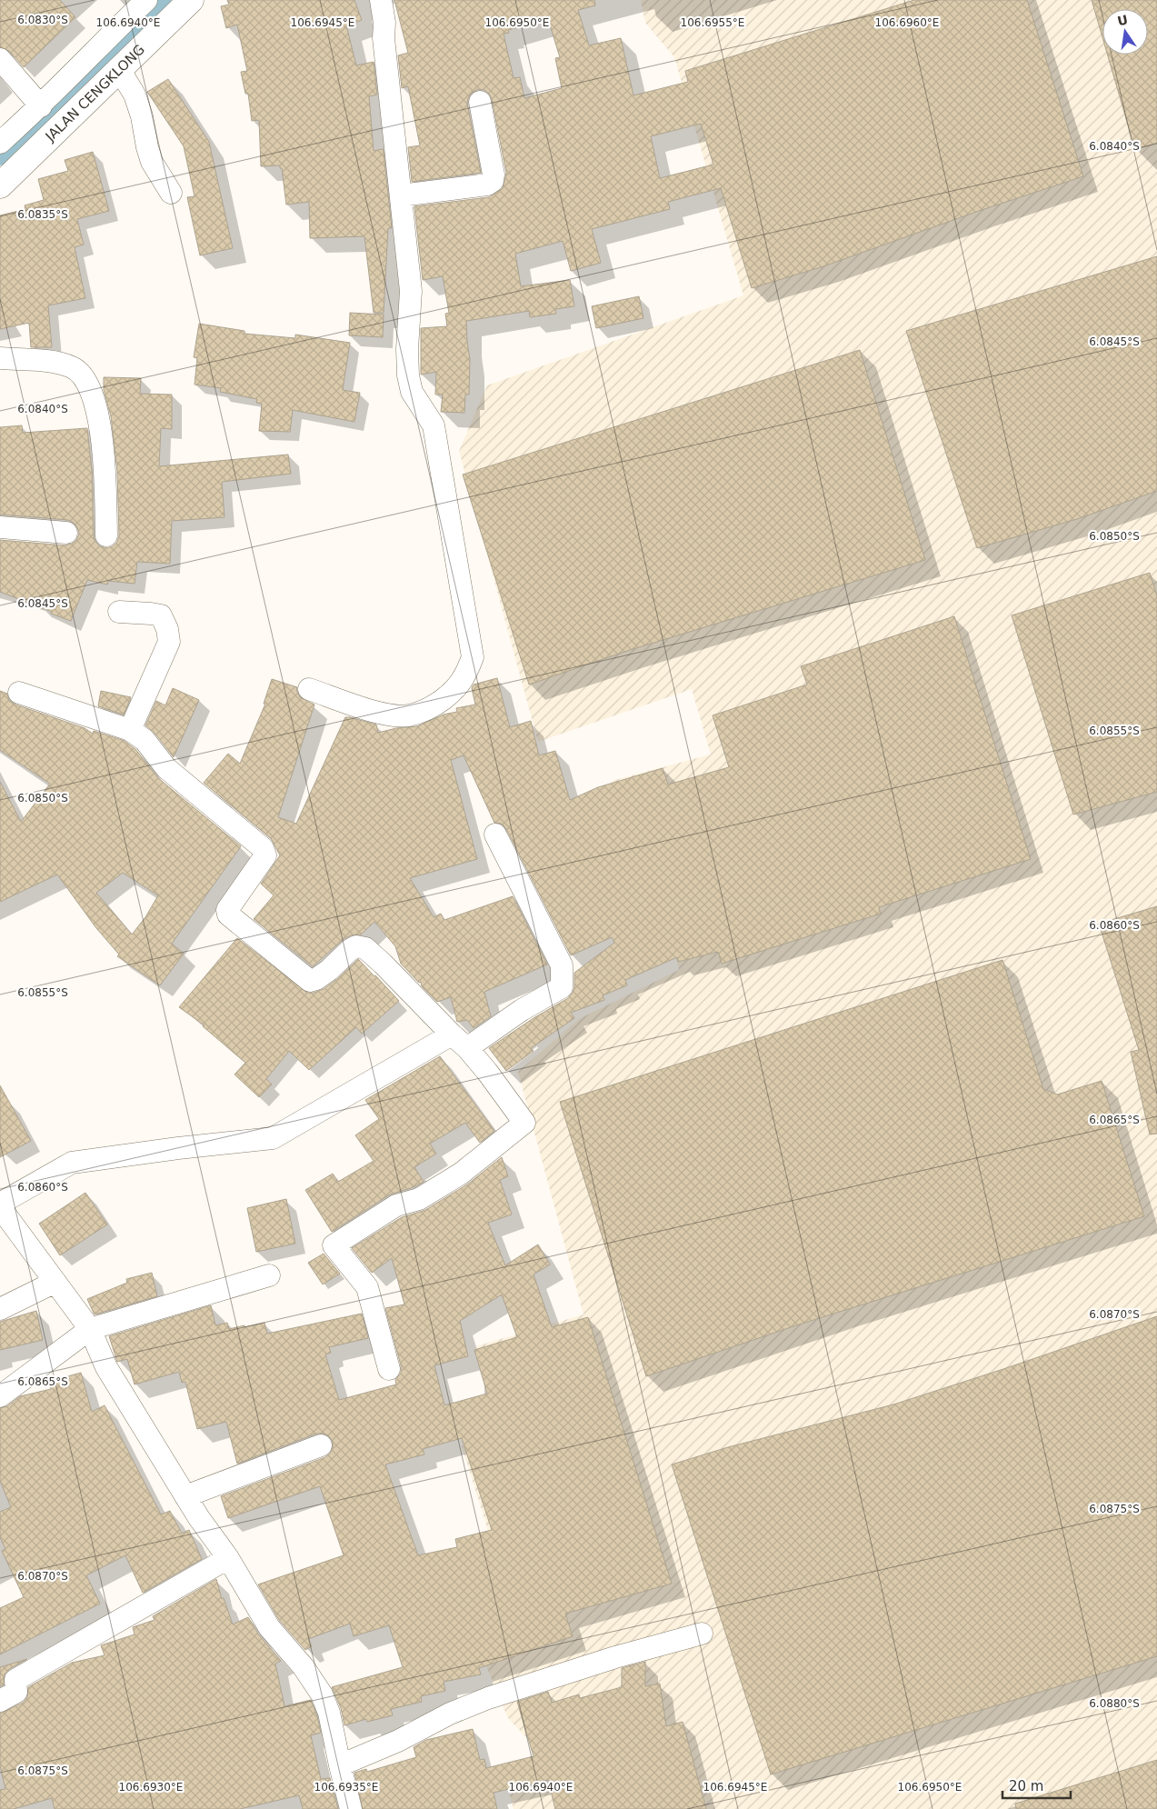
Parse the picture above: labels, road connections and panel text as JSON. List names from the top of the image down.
{
  "streets": {
    "main road": ["JALAN CENGKLONG"]
  },
  "scale_bar": "20 m",
  "north": "top",
  "coordinates": [
    "6.0830°S",
    "106.6940°E",
    "106.6945°E",
    "106.6950°E",
    "106.6955°E",
    "106.6960°E",
    "6.0840°S",
    "6.0835°S",
    "6.0845°S",
    "6.0850°S",
    "6.0855°S",
    "6.0860°S",
    "6.0865°S",
    "6.0870°S",
    "6.0875°S",
    "6.0880°S",
    "106.6930°E",
    "106.6935°E"
  ]
}
